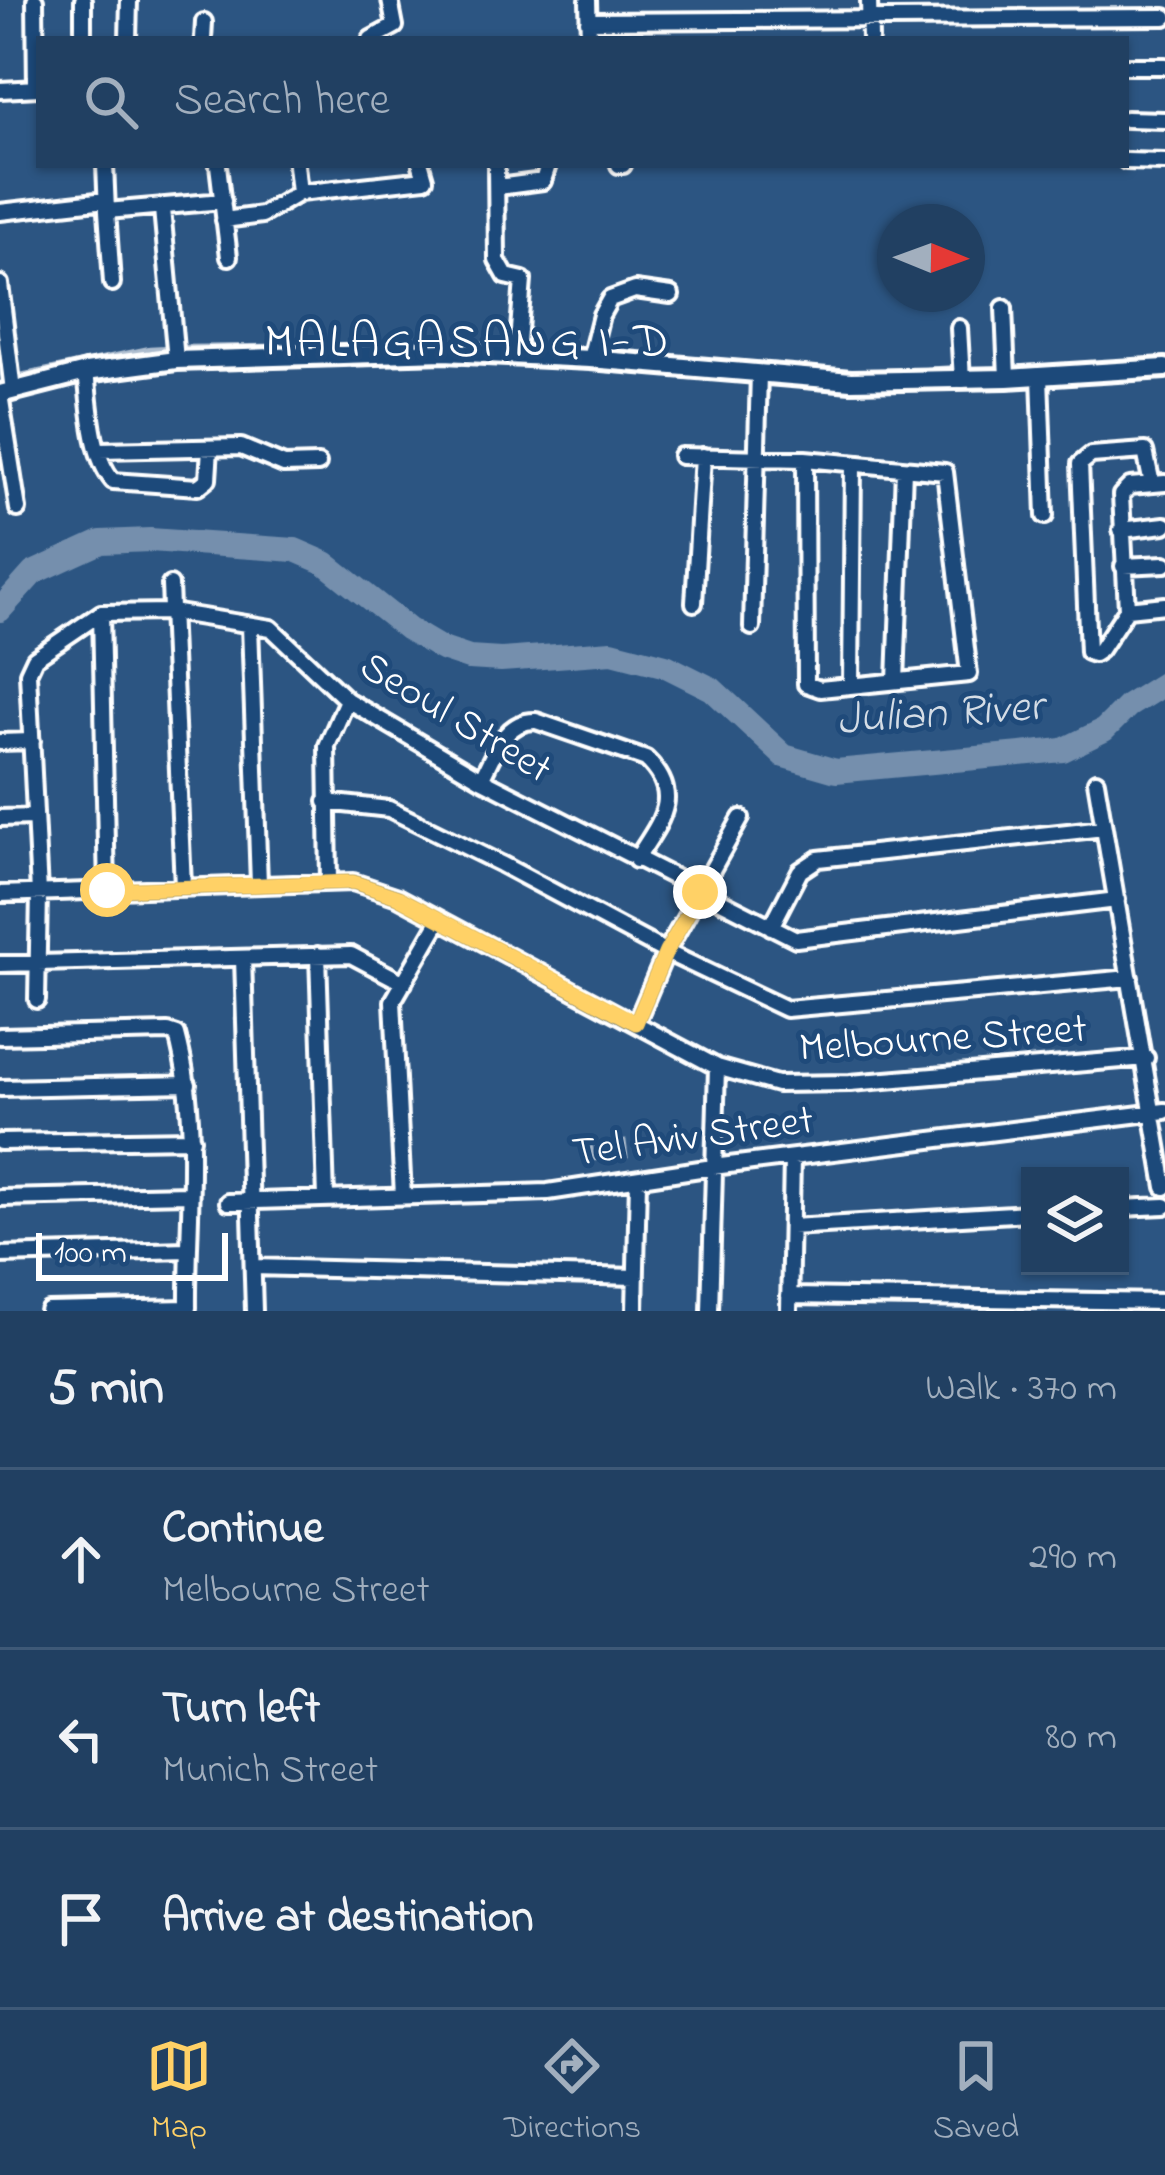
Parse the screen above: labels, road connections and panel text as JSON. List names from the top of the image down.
{
  "streets": {
    "street": ["Seoul Street", "Melbourne Street", "Tel Aviv Street"]
  },
  "districts": ["MALAGASANG I-D"],
  "water": ["Julian River"],
  "scale_bar": "100 m",
  "north": "right",
  "page": {
    "search": "Search here",
    "scale": "100 m",
    "heading": ["5 min", "Walk · 370 m"],
    "list": [
      ["Continue", "Melbourne Street", "290 m"],
      ["Turn left", "Munich Street", "80 m"],
      "Arrive at destination"
    ],
    "nav": ["Map", "Directions", "Saved"]
  }
}
